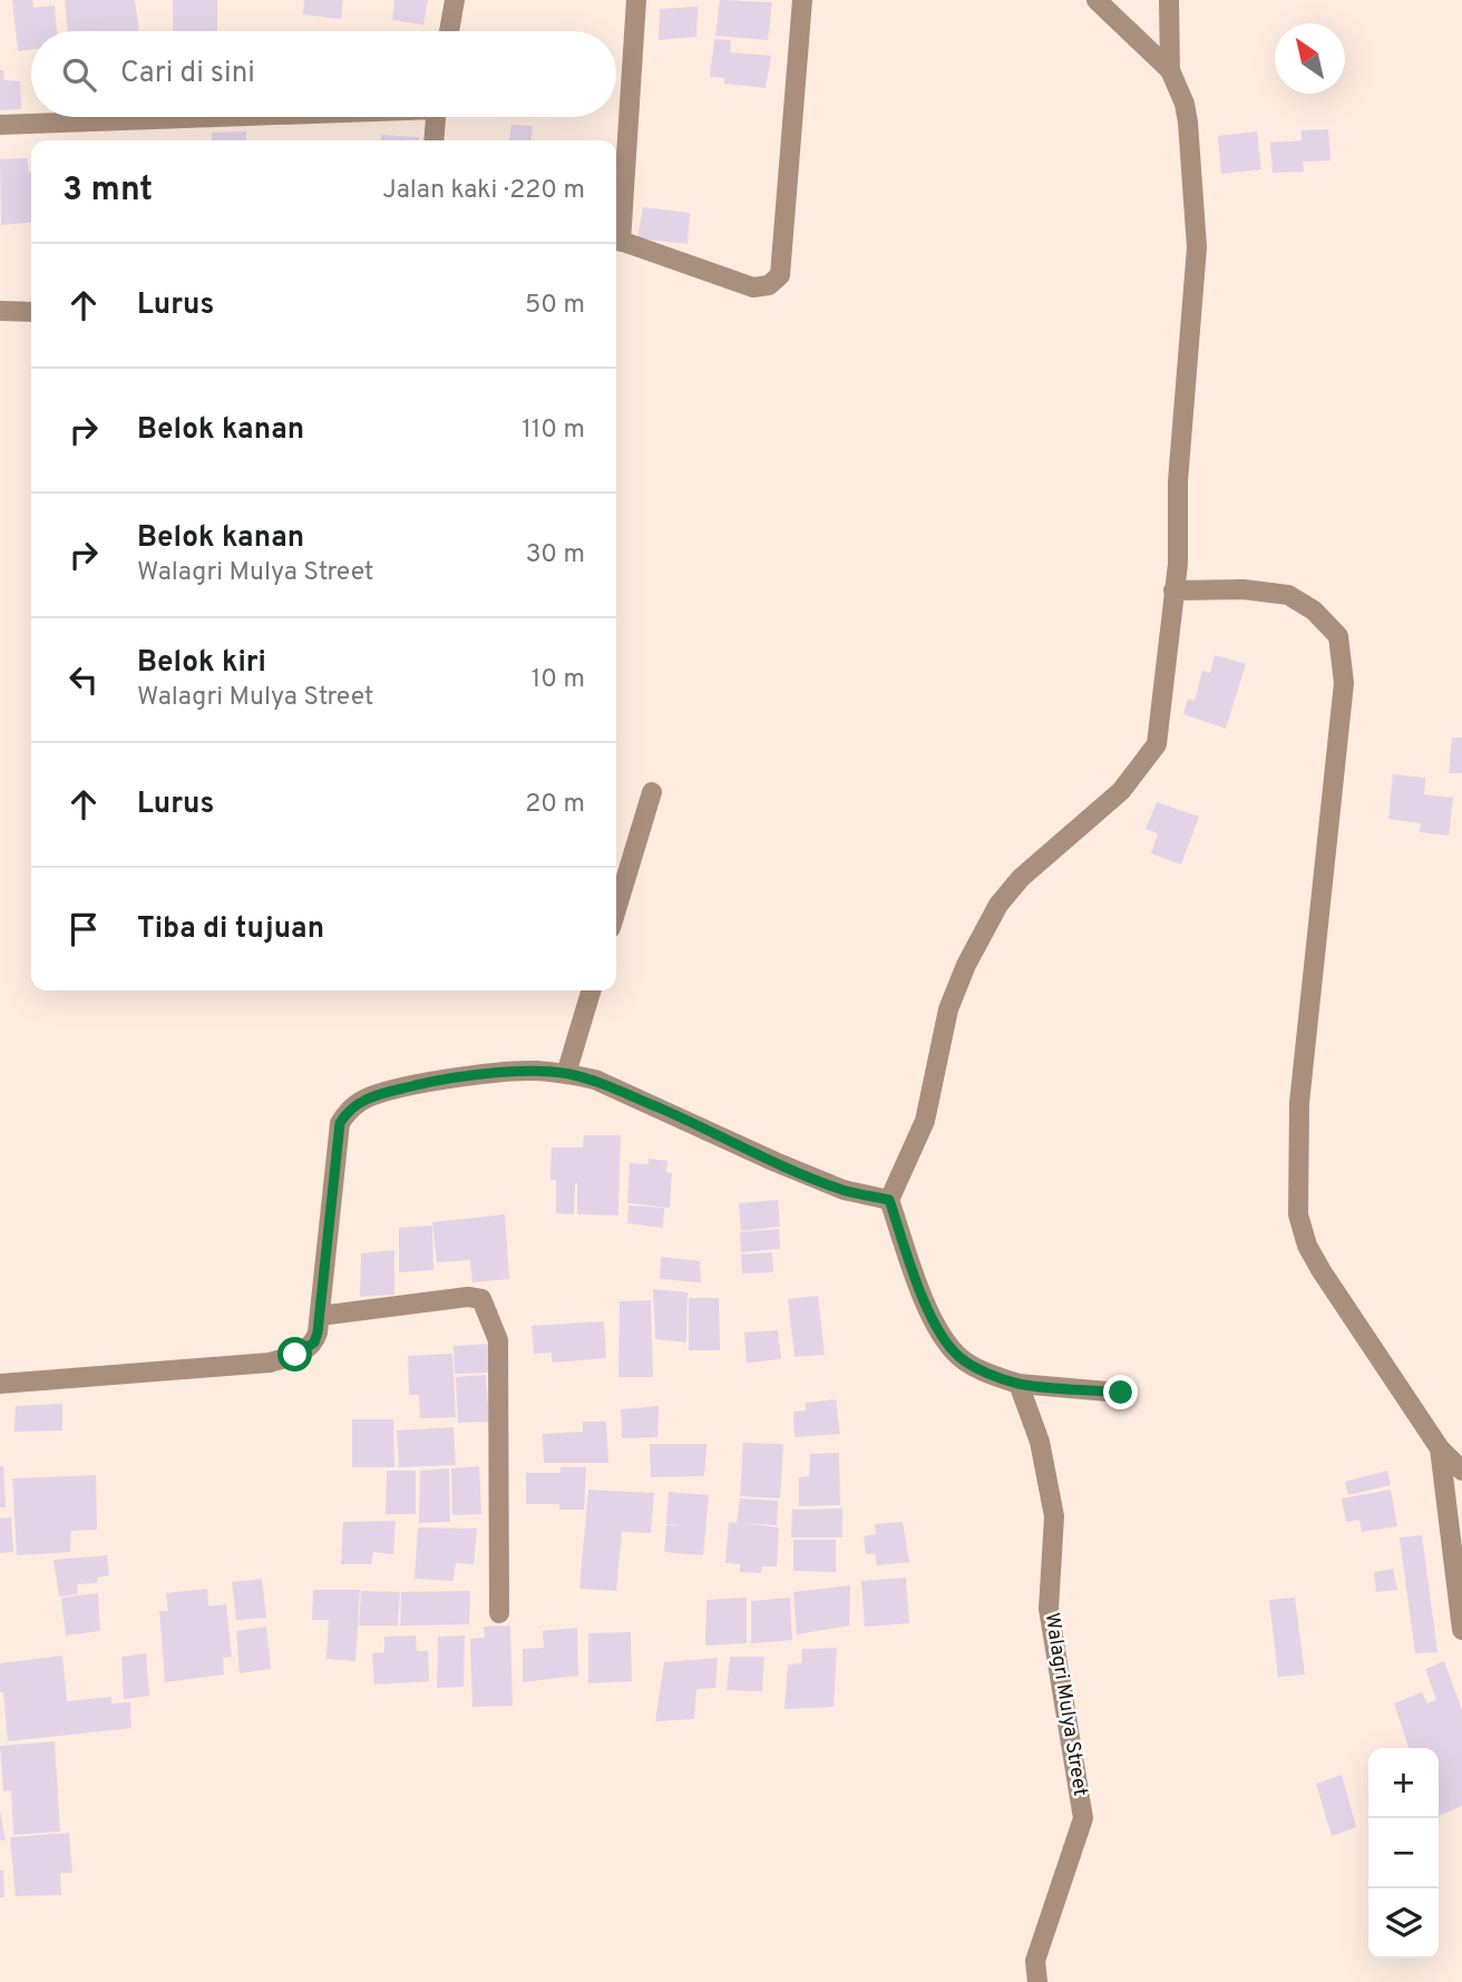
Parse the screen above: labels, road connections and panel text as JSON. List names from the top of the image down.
{
  "streets": {
    "street": ["Walagri Mulya Street"]
  },
  "north": "top left",
  "page": {
    "search": "Cari di sini",
    "heading": ["3 mnt", "Jalan kaki · 220 m"],
    "list": [
      ["Lurus", "50 m"],
      ["Belok kanan", "110 m"],
      ["Belok kanan", "Walagri Mulya Street", "30 m"],
      ["Belok kiri", "Walagri Mulya Street", "10 m"],
      ["Lurus", "20 m"],
      "Tiba di tujuan"
    ],
    "map_buttons": ["+", "−"]
  }
}
